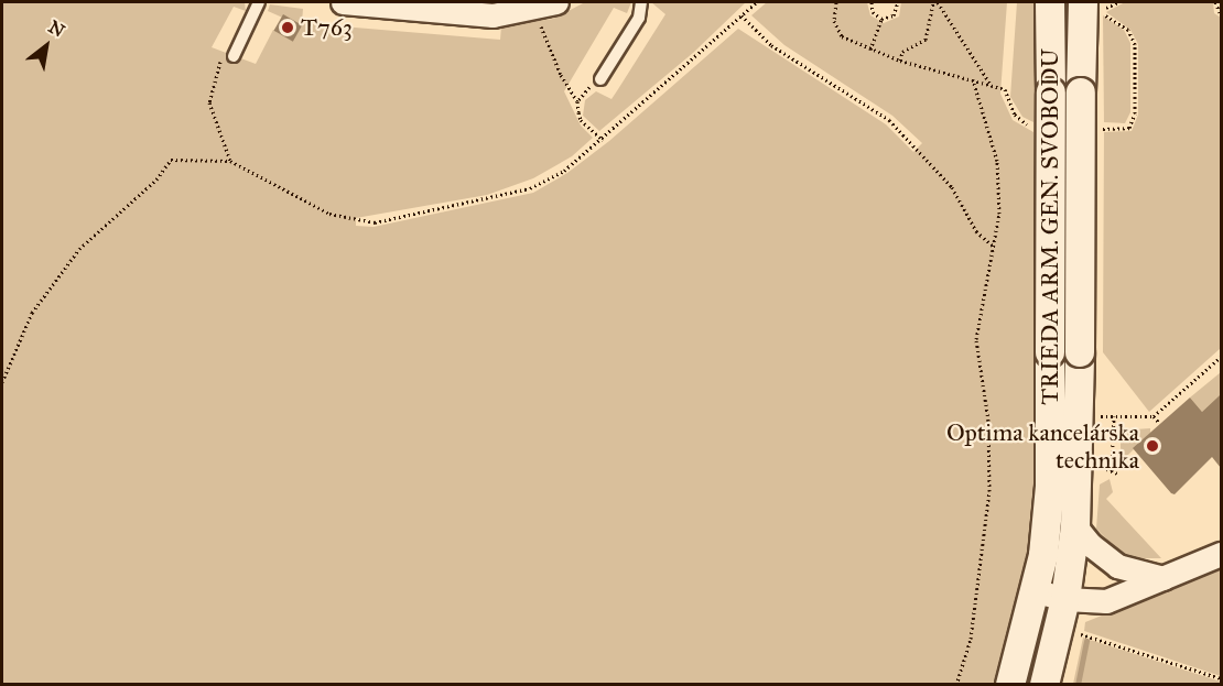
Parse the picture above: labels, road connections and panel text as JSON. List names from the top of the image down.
{
  "streets": {
    "street": ["TRIEDA ARM. GEN. SVOBODU"]
  },
  "places": ["T763", "Optima kancelárska technika"],
  "north": "top right"
}
